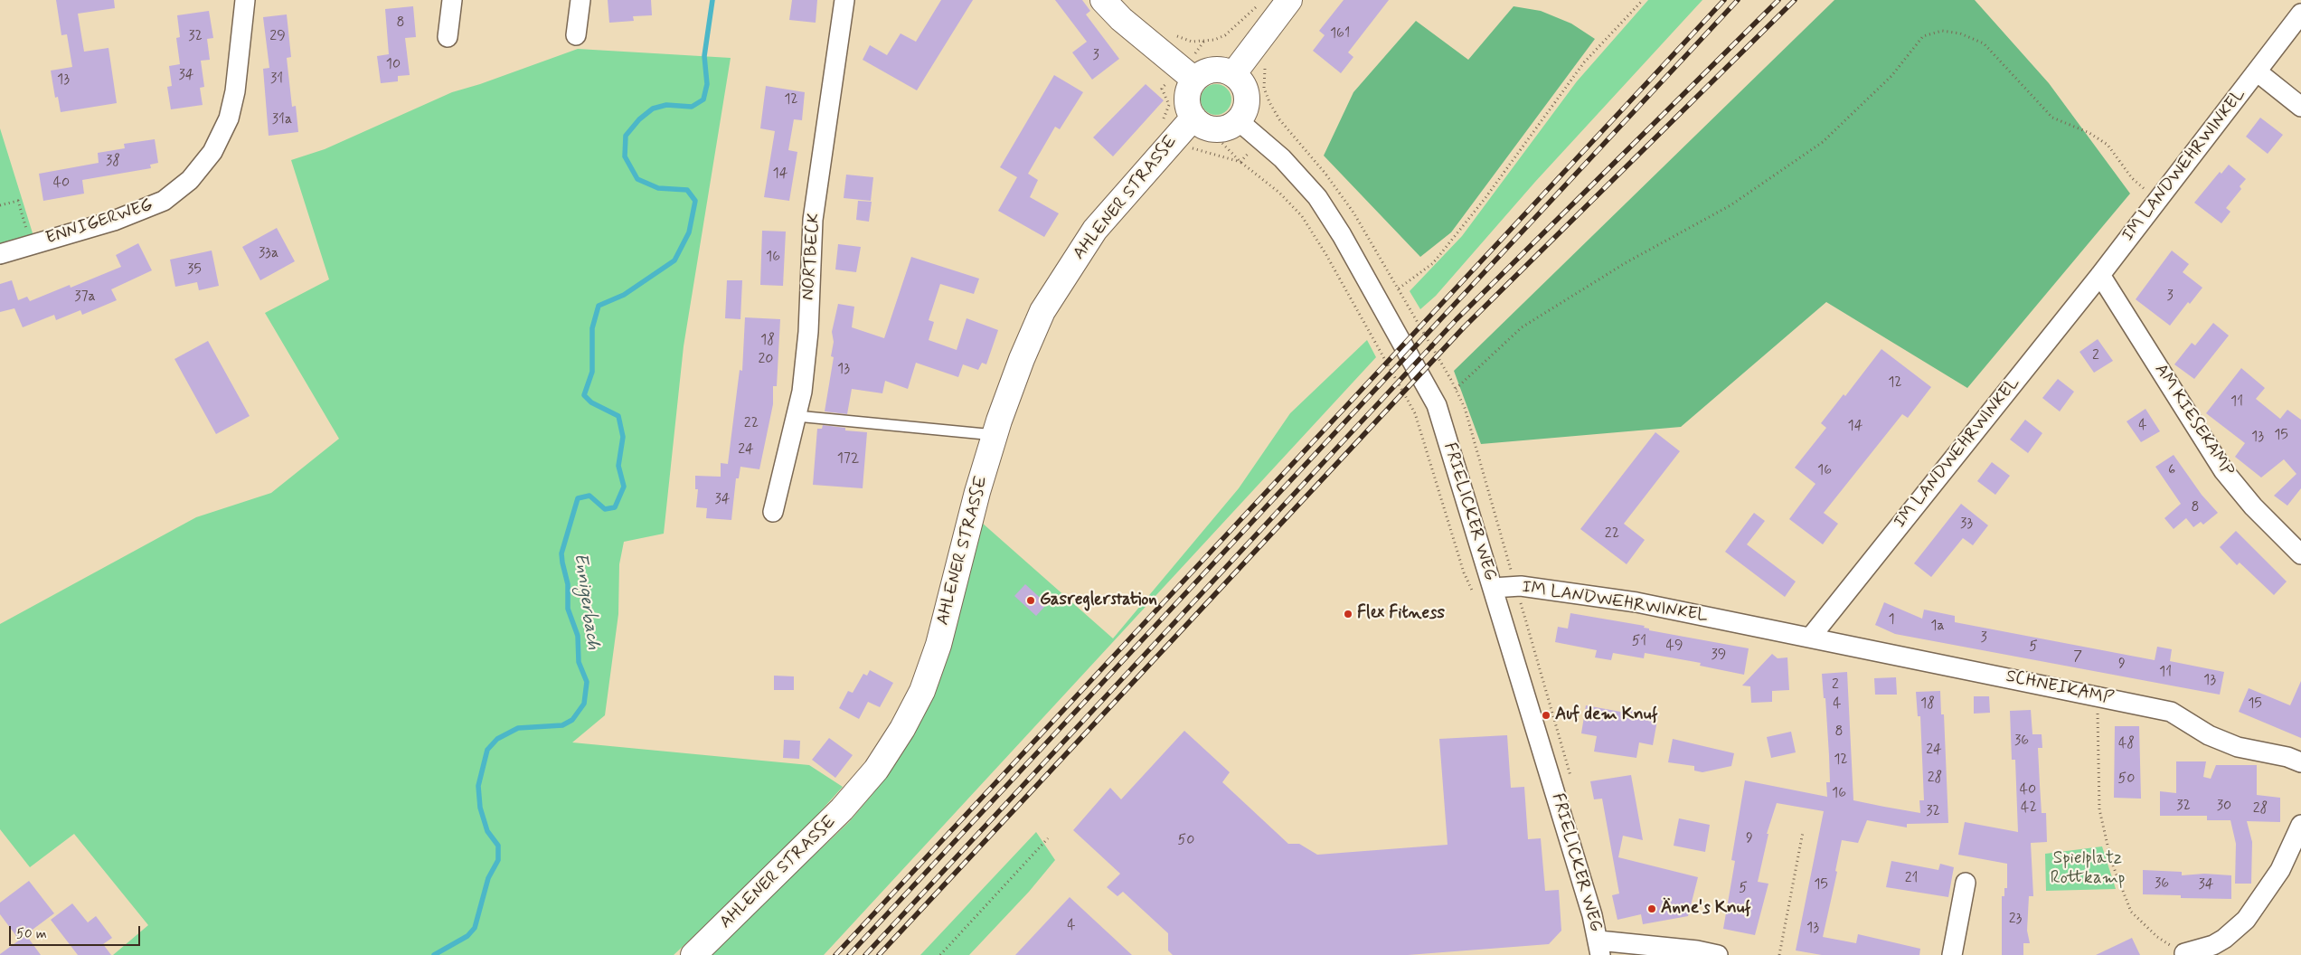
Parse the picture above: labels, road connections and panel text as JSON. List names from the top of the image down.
{
  "streets": {
    "main road": ["AHLENER STRASSE"],
    "street": [
      "IM LANDWEHRWINKEL",
      "ENNIGERWEG",
      "NORTBECK",
      "AM KIESEKAMP",
      "FRIELICKER WEG",
      "SCHNEIKAMP"
    ]
  },
  "crossings": [
    ["IM LANDWEHRWINKEL", "AM KIESEKAMP"],
    ["IM LANDWEHRWINKEL", "FRIELICKER WEG"],
    ["IM LANDWEHRWINKEL", "SCHNEIKAMP"],
    ["AHLENER STRASSE", "FRIELICKER WEG"]
  ],
  "water": ["Ennigerbach"],
  "parks": ["Spielplatz Rottkamp"],
  "places": [
    "Gasreglerstation",
    "Flex Fitness",
    "Auf dem Knuf",
    "Änne's Knuf"
  ],
  "house_numbers": [
    "8",
    "161",
    "32",
    "29",
    "3",
    "10",
    "34",
    "31",
    "13",
    "12",
    "31a",
    "38",
    "14",
    "40",
    "33a",
    "16",
    "35",
    "3",
    "37a",
    "18",
    "2",
    "20",
    "13",
    "12",
    "11",
    "22",
    "4",
    "14",
    "15",
    "13",
    "24",
    "172",
    "16",
    "6",
    "34",
    "8",
    "33",
    "22",
    "1",
    "1a",
    "3",
    "51",
    "49",
    "5",
    "39",
    "7",
    "9",
    "11",
    "13",
    "2",
    "4",
    "18",
    "15",
    "8",
    "36",
    "48",
    "24",
    "12",
    "28",
    "50",
    "40",
    "16",
    "32",
    "30",
    "42",
    "28",
    "32",
    "9",
    "50",
    "21",
    "36",
    "15",
    "34",
    "5",
    "23",
    "4",
    "13"
  ],
  "scale_bar": "50 m"
}
